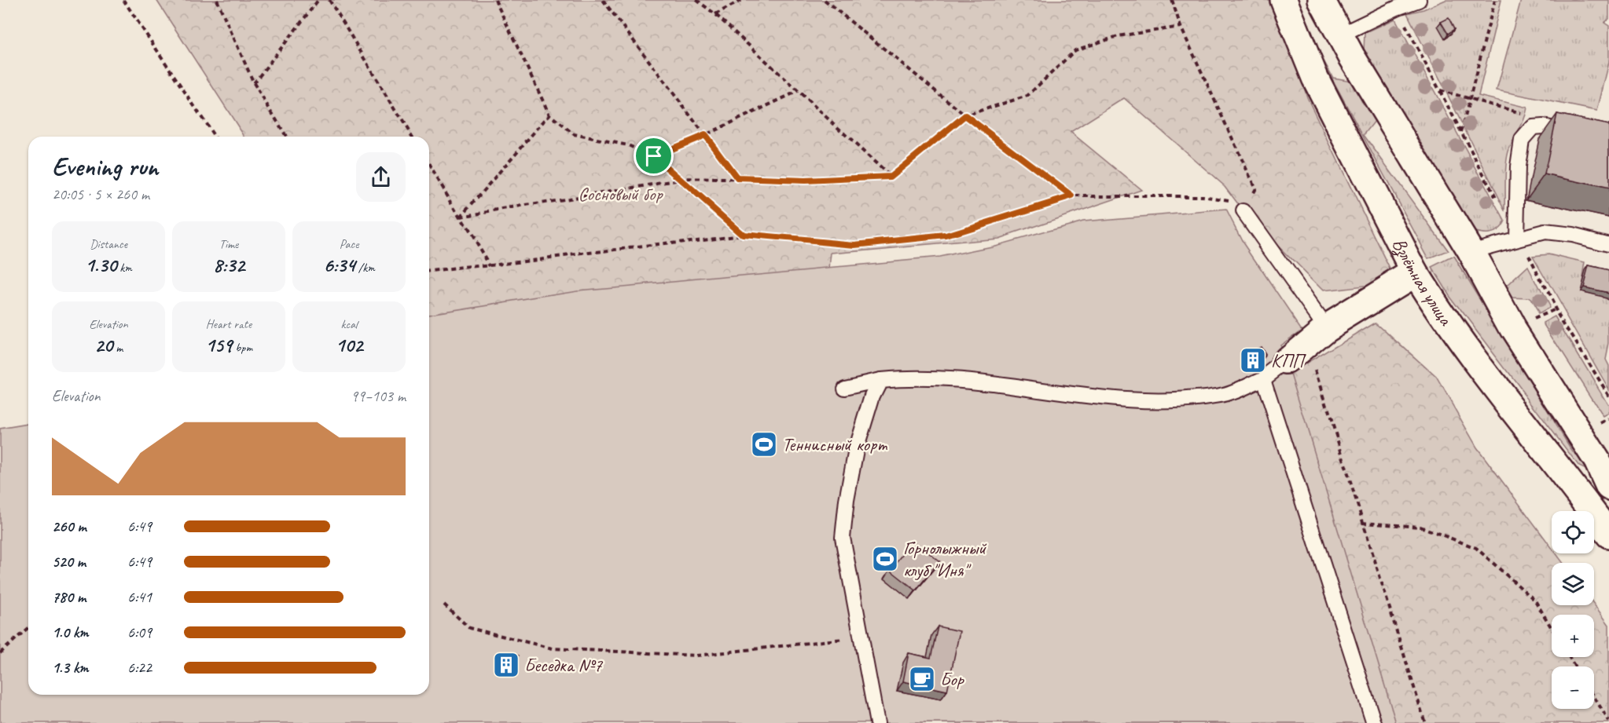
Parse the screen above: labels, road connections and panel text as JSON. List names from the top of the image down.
{
  "streets": {
    "street": ["Взлётная улица"]
  },
  "parks": ["Сосновый бор"],
  "places": {
    "building": ["КПП", "Беседка №7"],
    "sports": ["Теннисный корт", "Горнолыжный клуб \"Иня\""],
    "cafe": ["Бор"]
  },
  "page": {
    "heading": ["Evening run", "20:05 · 5 × 260 m"],
    "stats": [
      ["Distance", "1.30 km"],
      ["Time", "8:32"],
      ["Pace", "6:34 /km"],
      ["Elevation", "20 m"],
      ["Heart rate", "159 bpm"],
      ["kcal", "102"]
    ],
    "chart": ["Elevation", "99–103 m"],
    "list": [
      {
        "name": "260 m",
        "note": "6:49"
      },
      {
        "name": "520 m",
        "note": "6:49"
      },
      {
        "name": "780 m",
        "note": "6:41"
      },
      {
        "name": "1.0 km",
        "note": "6:09"
      },
      {
        "name": "1.3 km",
        "note": "6:22"
      }
    ],
    "map_buttons": ["+", "−"]
  }
}
